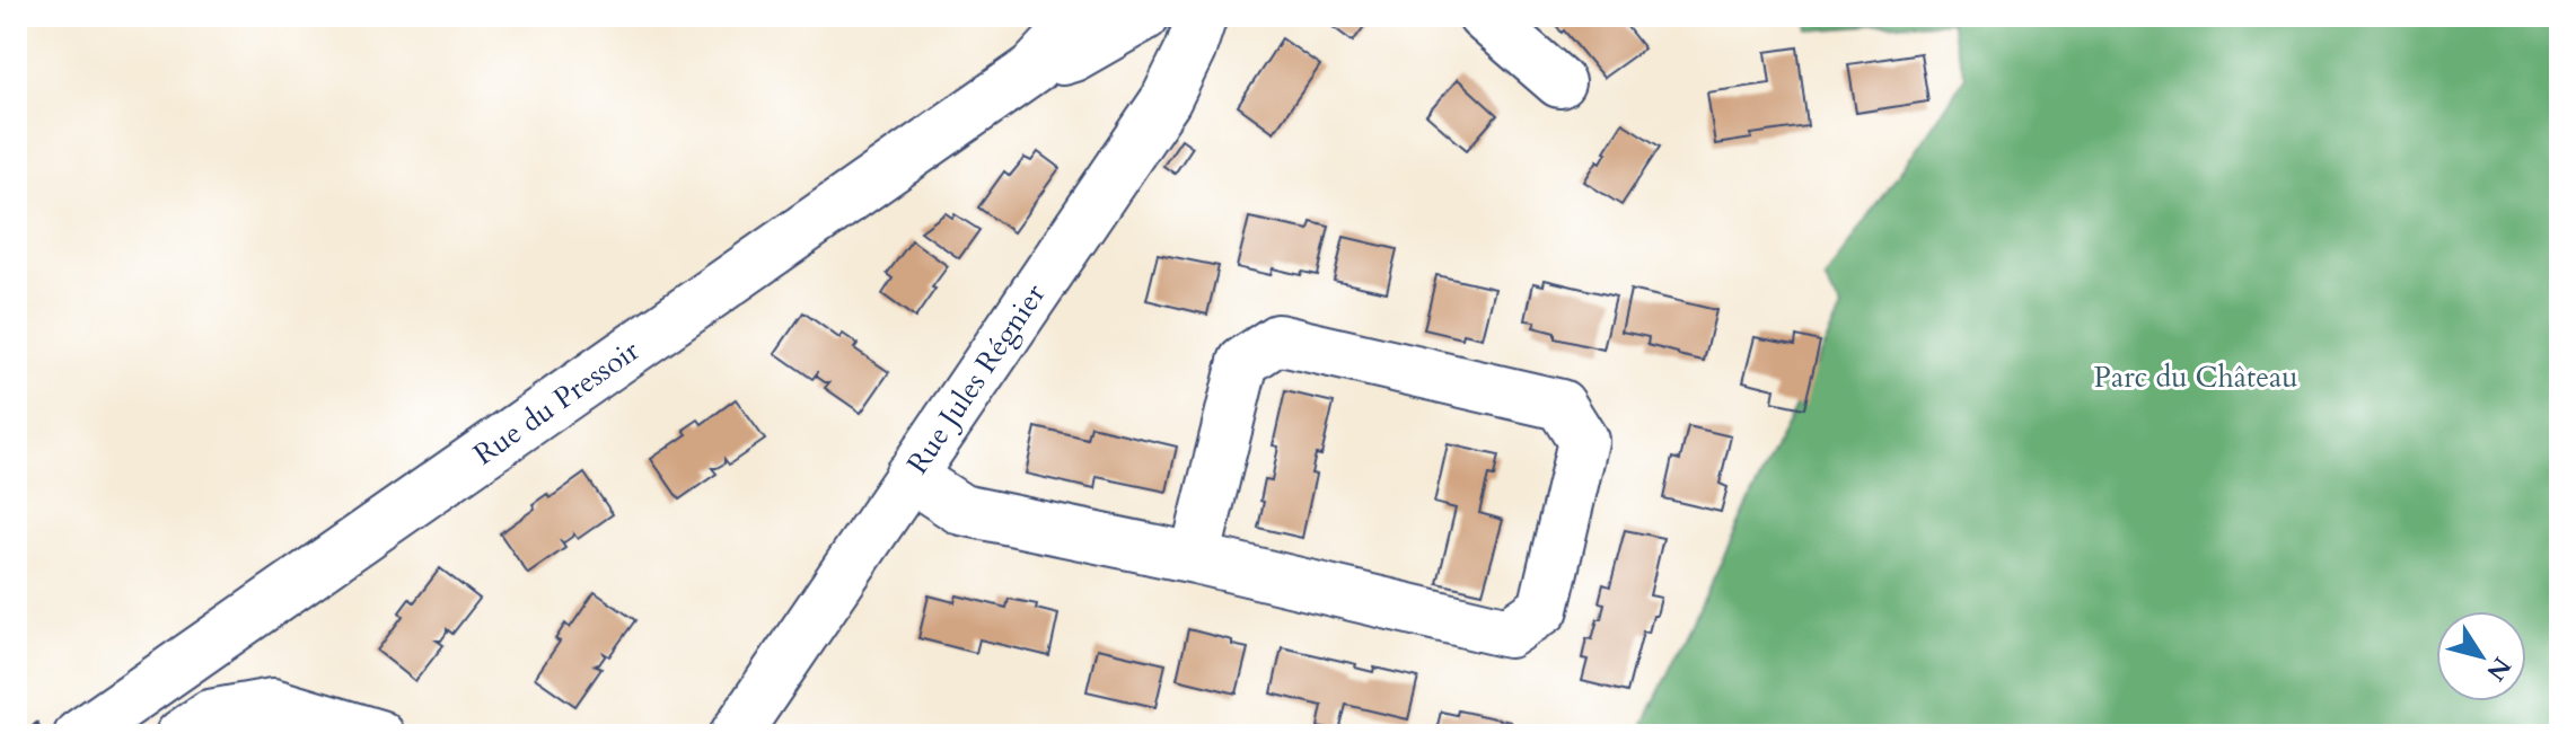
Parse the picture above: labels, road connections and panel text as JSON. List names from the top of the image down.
{
  "streets": {
    "street": ["Rue Jules Régnier", "Rue du Pressoir"]
  },
  "parks": ["Parc du Château"],
  "north": "bottom right"
}
